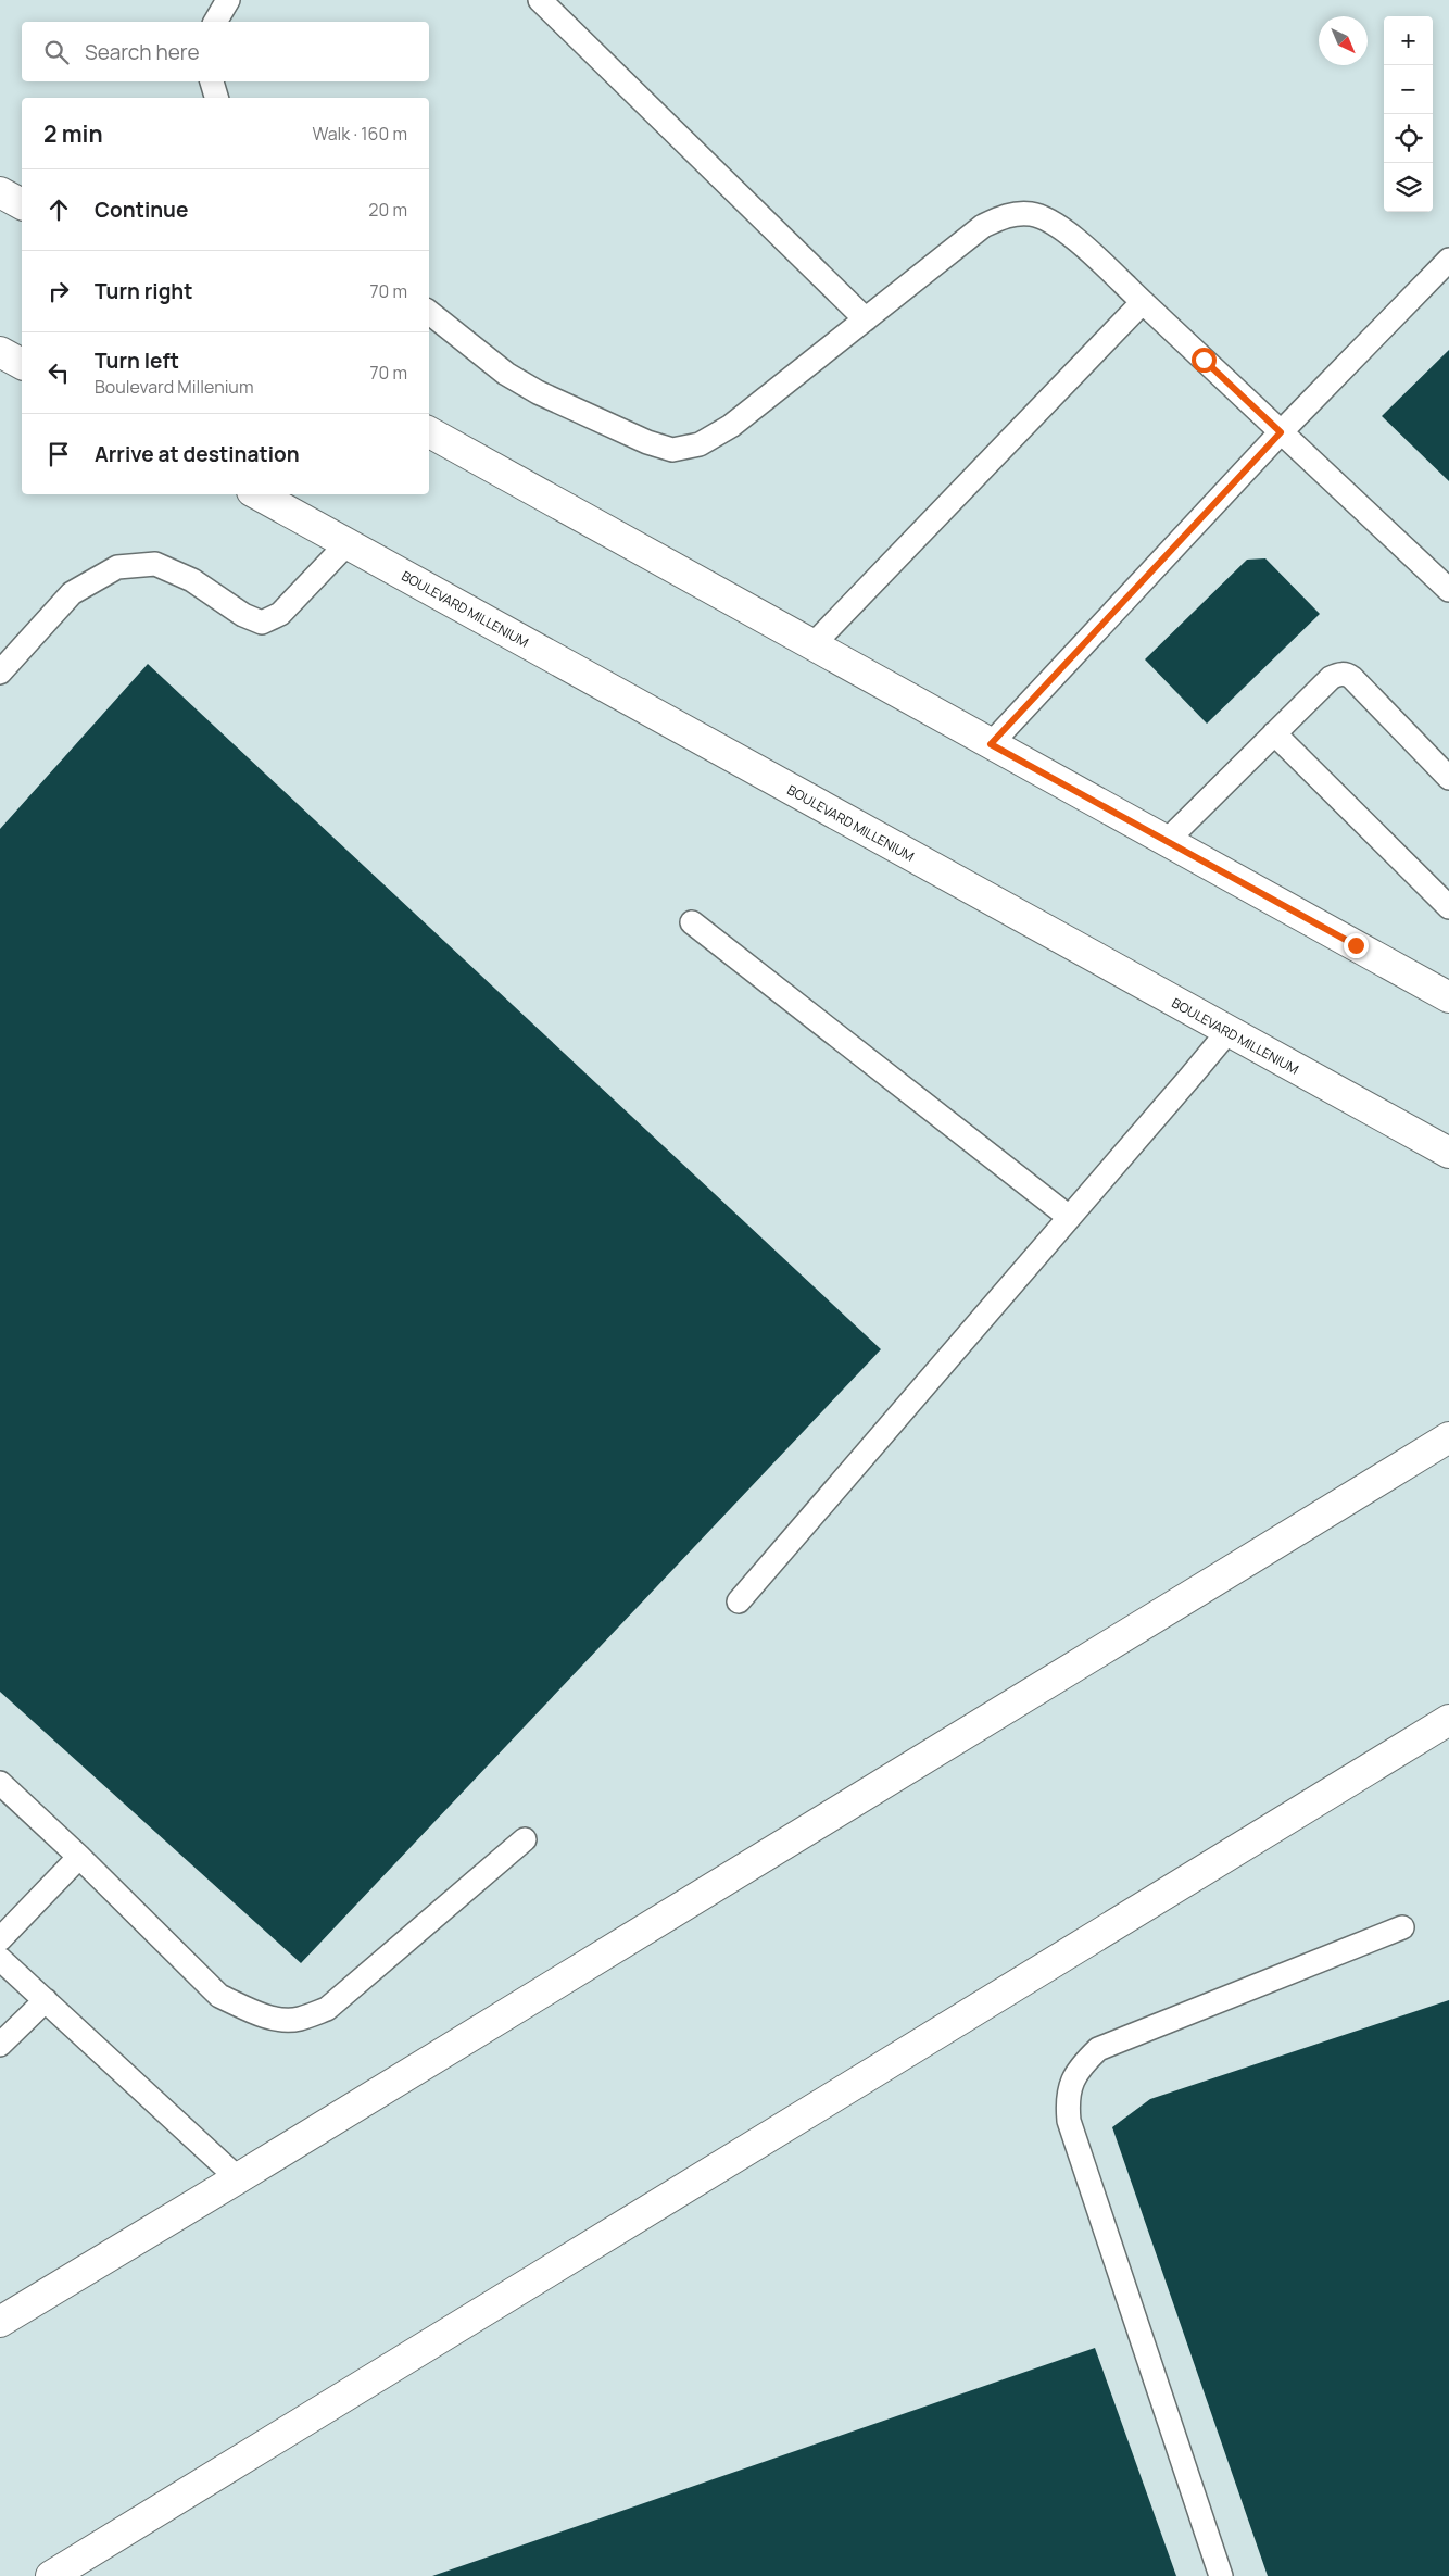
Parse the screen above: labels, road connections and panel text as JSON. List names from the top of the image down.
{
  "streets": {
    "street": ["BOULEVARD MILLENIUM"]
  },
  "north": "bottom right",
  "page": {
    "map_buttons": ["+", "−"],
    "search": "Search here",
    "heading": ["2 min", "Walk · 160 m"],
    "list": [
      ["Continue", "20 m"],
      ["Turn right", "70 m"],
      ["Turn left", "Boulevard Millenium", "70 m"],
      "Arrive at destination"
    ]
  }
}
